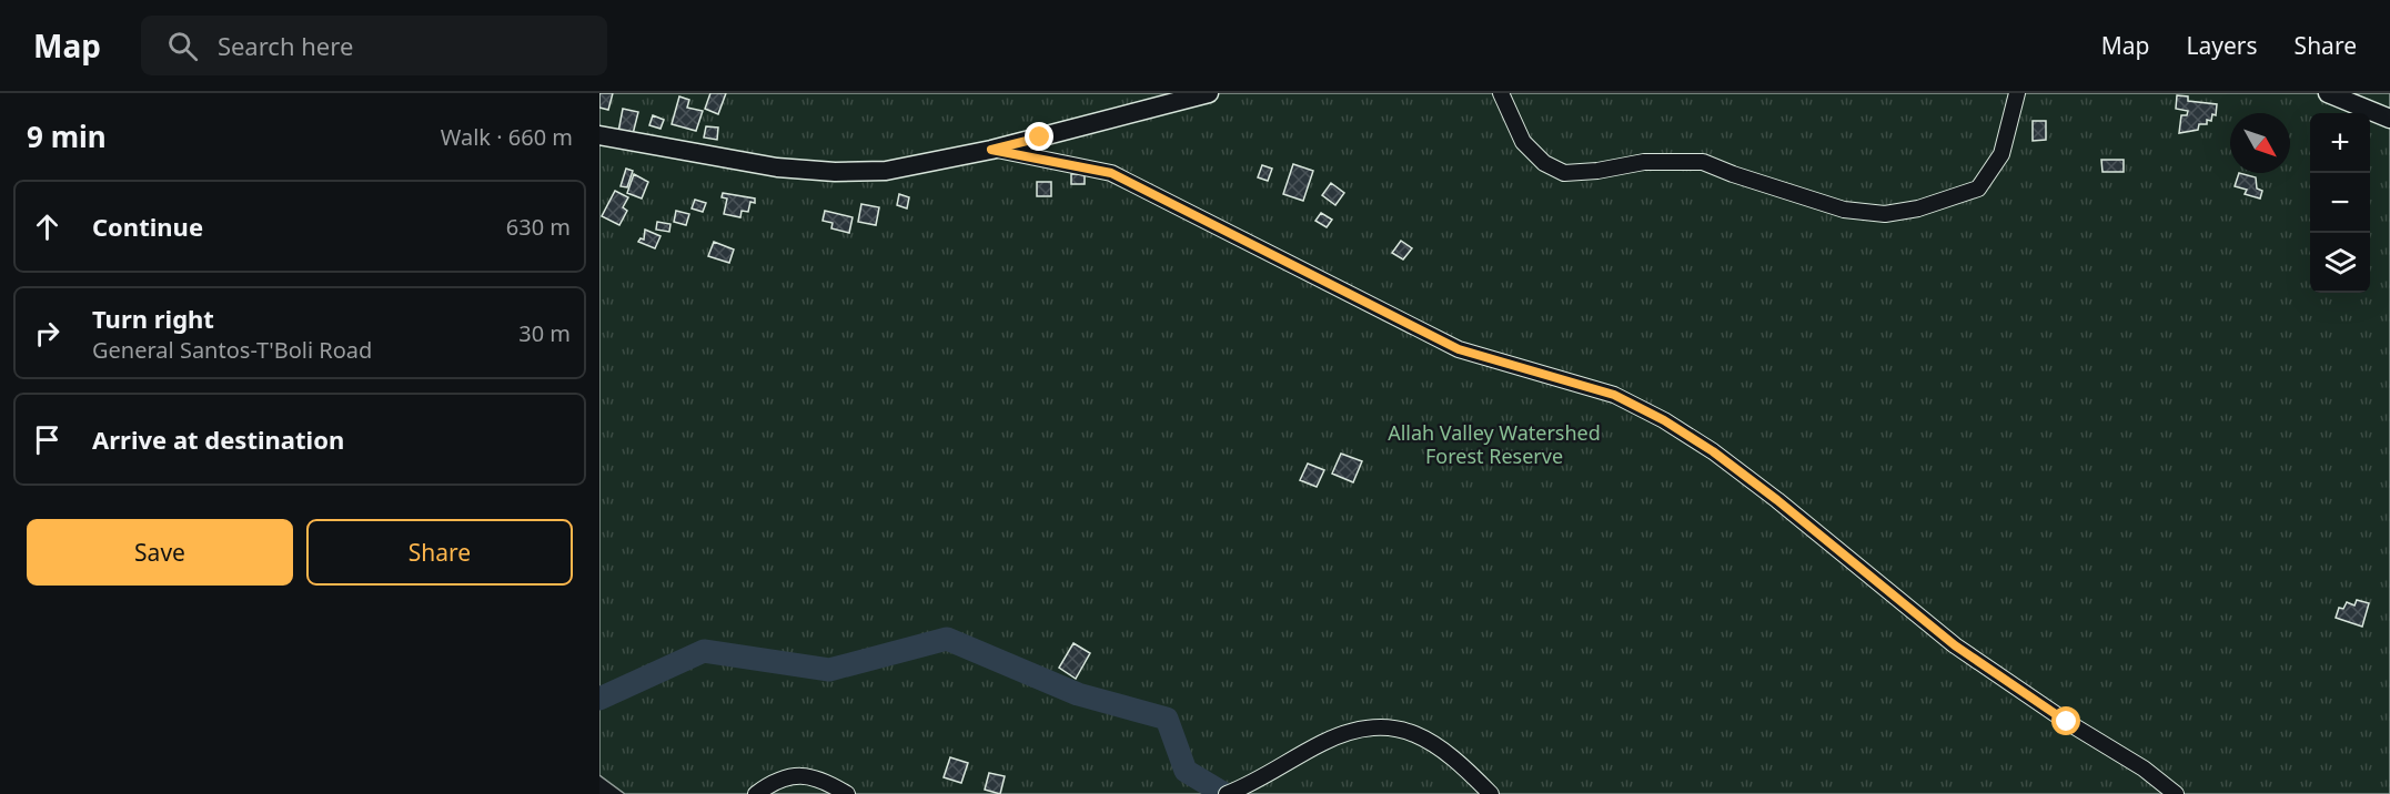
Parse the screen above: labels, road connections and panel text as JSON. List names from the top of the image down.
{
  "parks": ["Allah Valley Watershed Forest Reserve"],
  "north": "bottom right",
  "page": {
    "header": "Map",
    "search": "Search here",
    "nav": ["Map", "Layers", "Share"],
    "heading": ["9 min", "Walk · 660 m"],
    "map_buttons": ["+", "−"],
    "list": [
      ["Continue", "630 m"],
      ["Turn right", "General Santos-T'Boli Road", "30 m"],
      "Arrive at destination"
    ],
    "buttons": ["Save", "Share"]
  }
}
